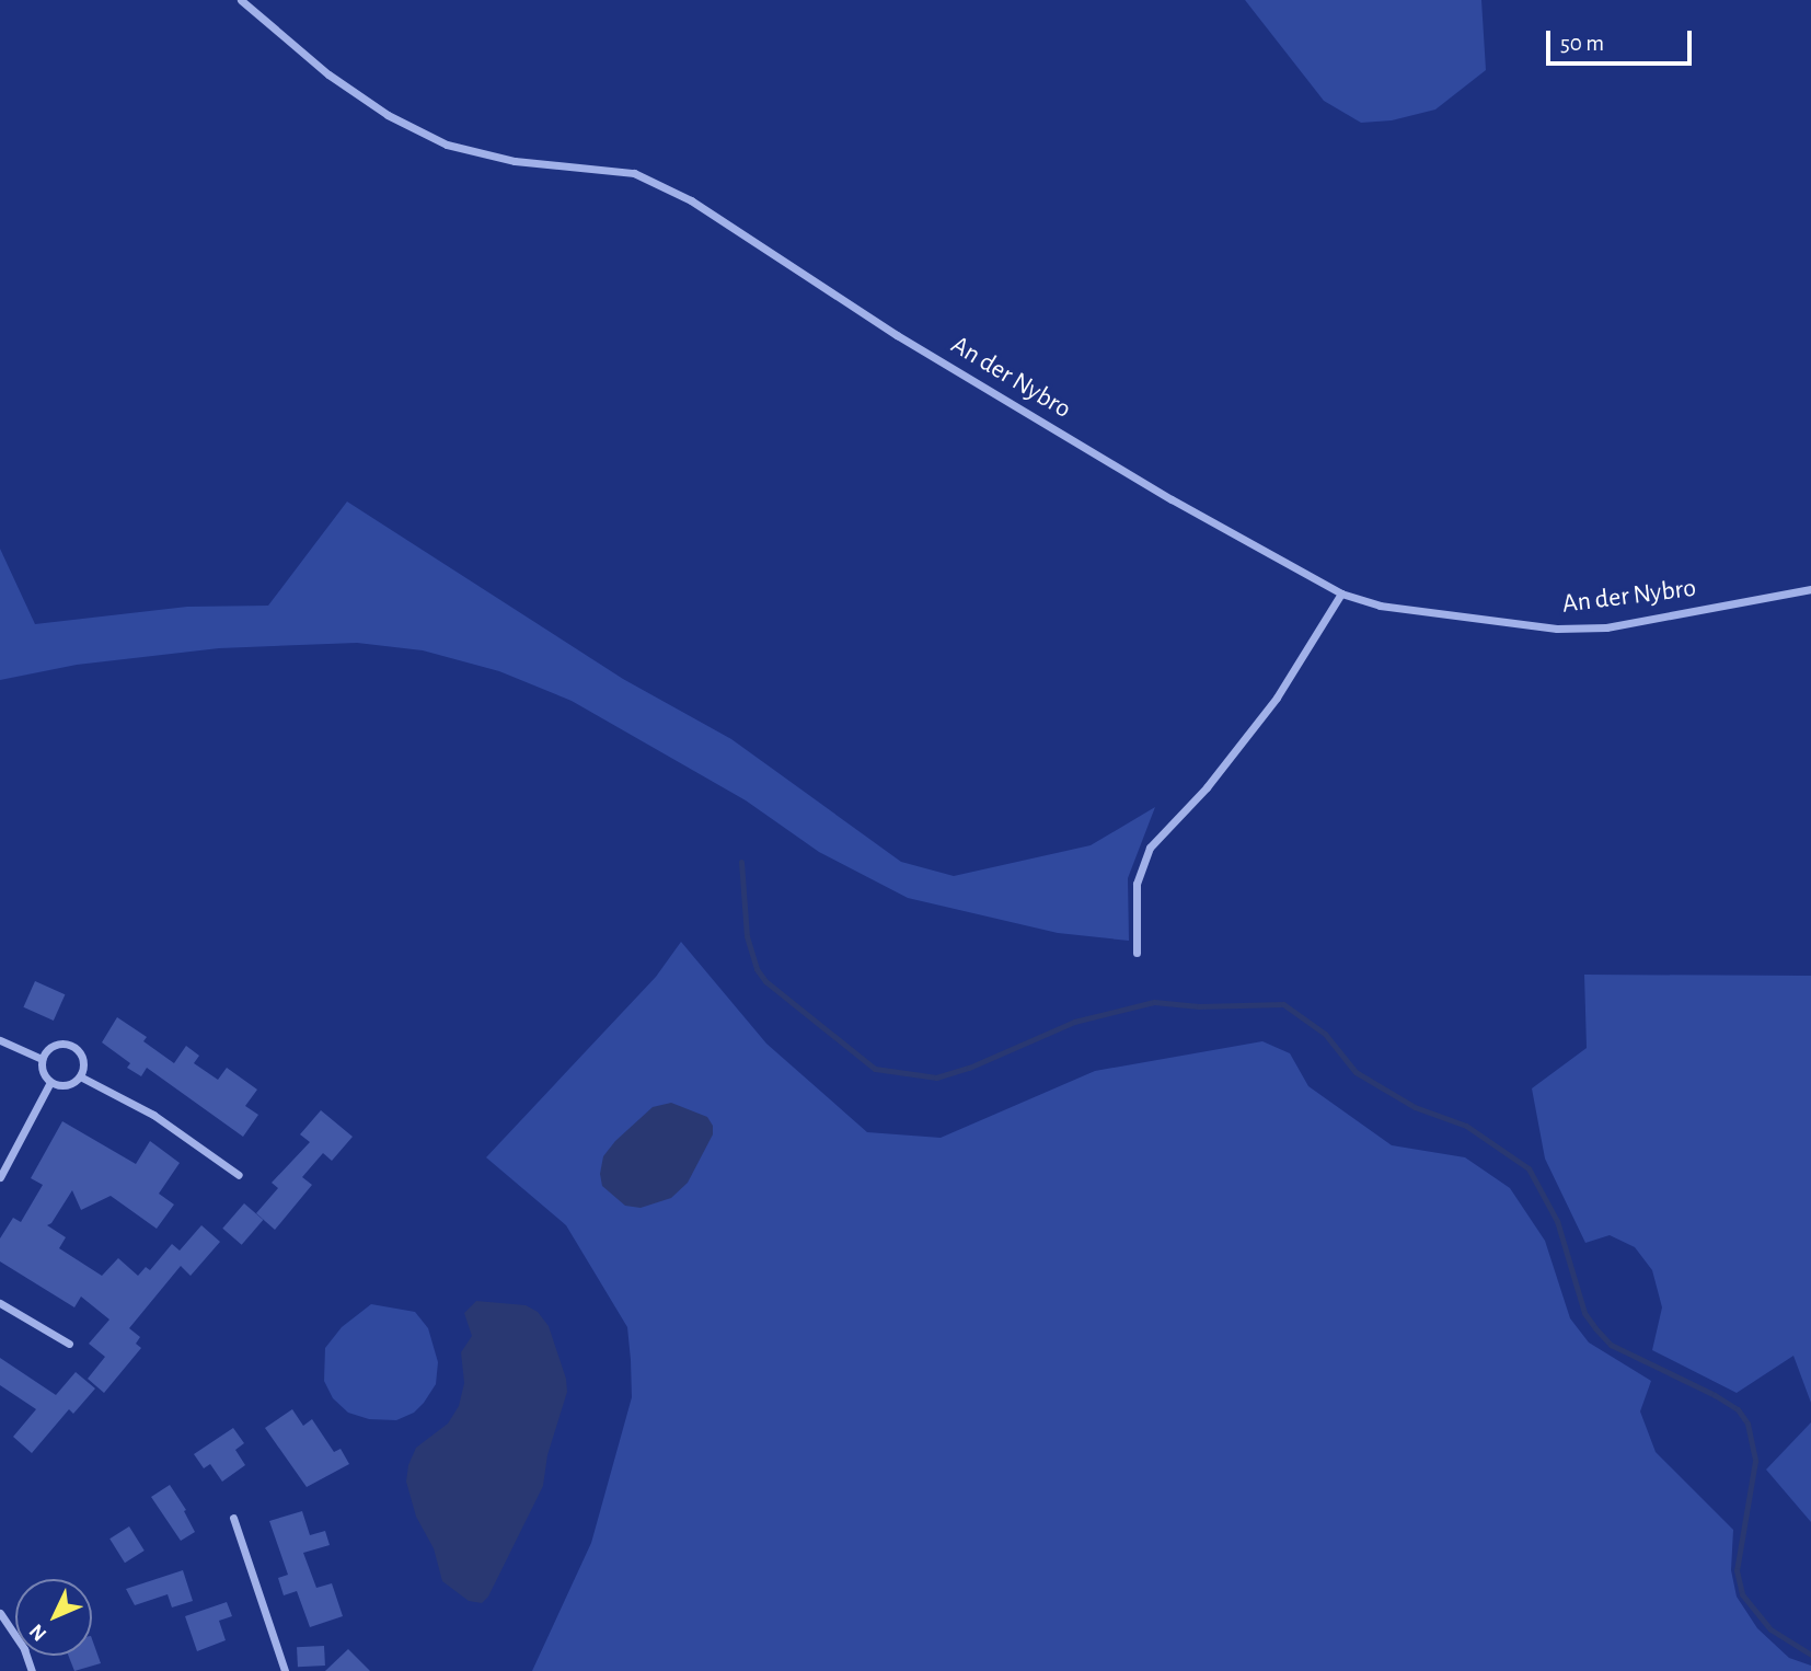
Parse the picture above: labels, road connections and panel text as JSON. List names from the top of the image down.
{
  "streets": {
    "street": ["An der Nybro"]
  },
  "scale_bar": "50 m",
  "north": "bottom left"
}
